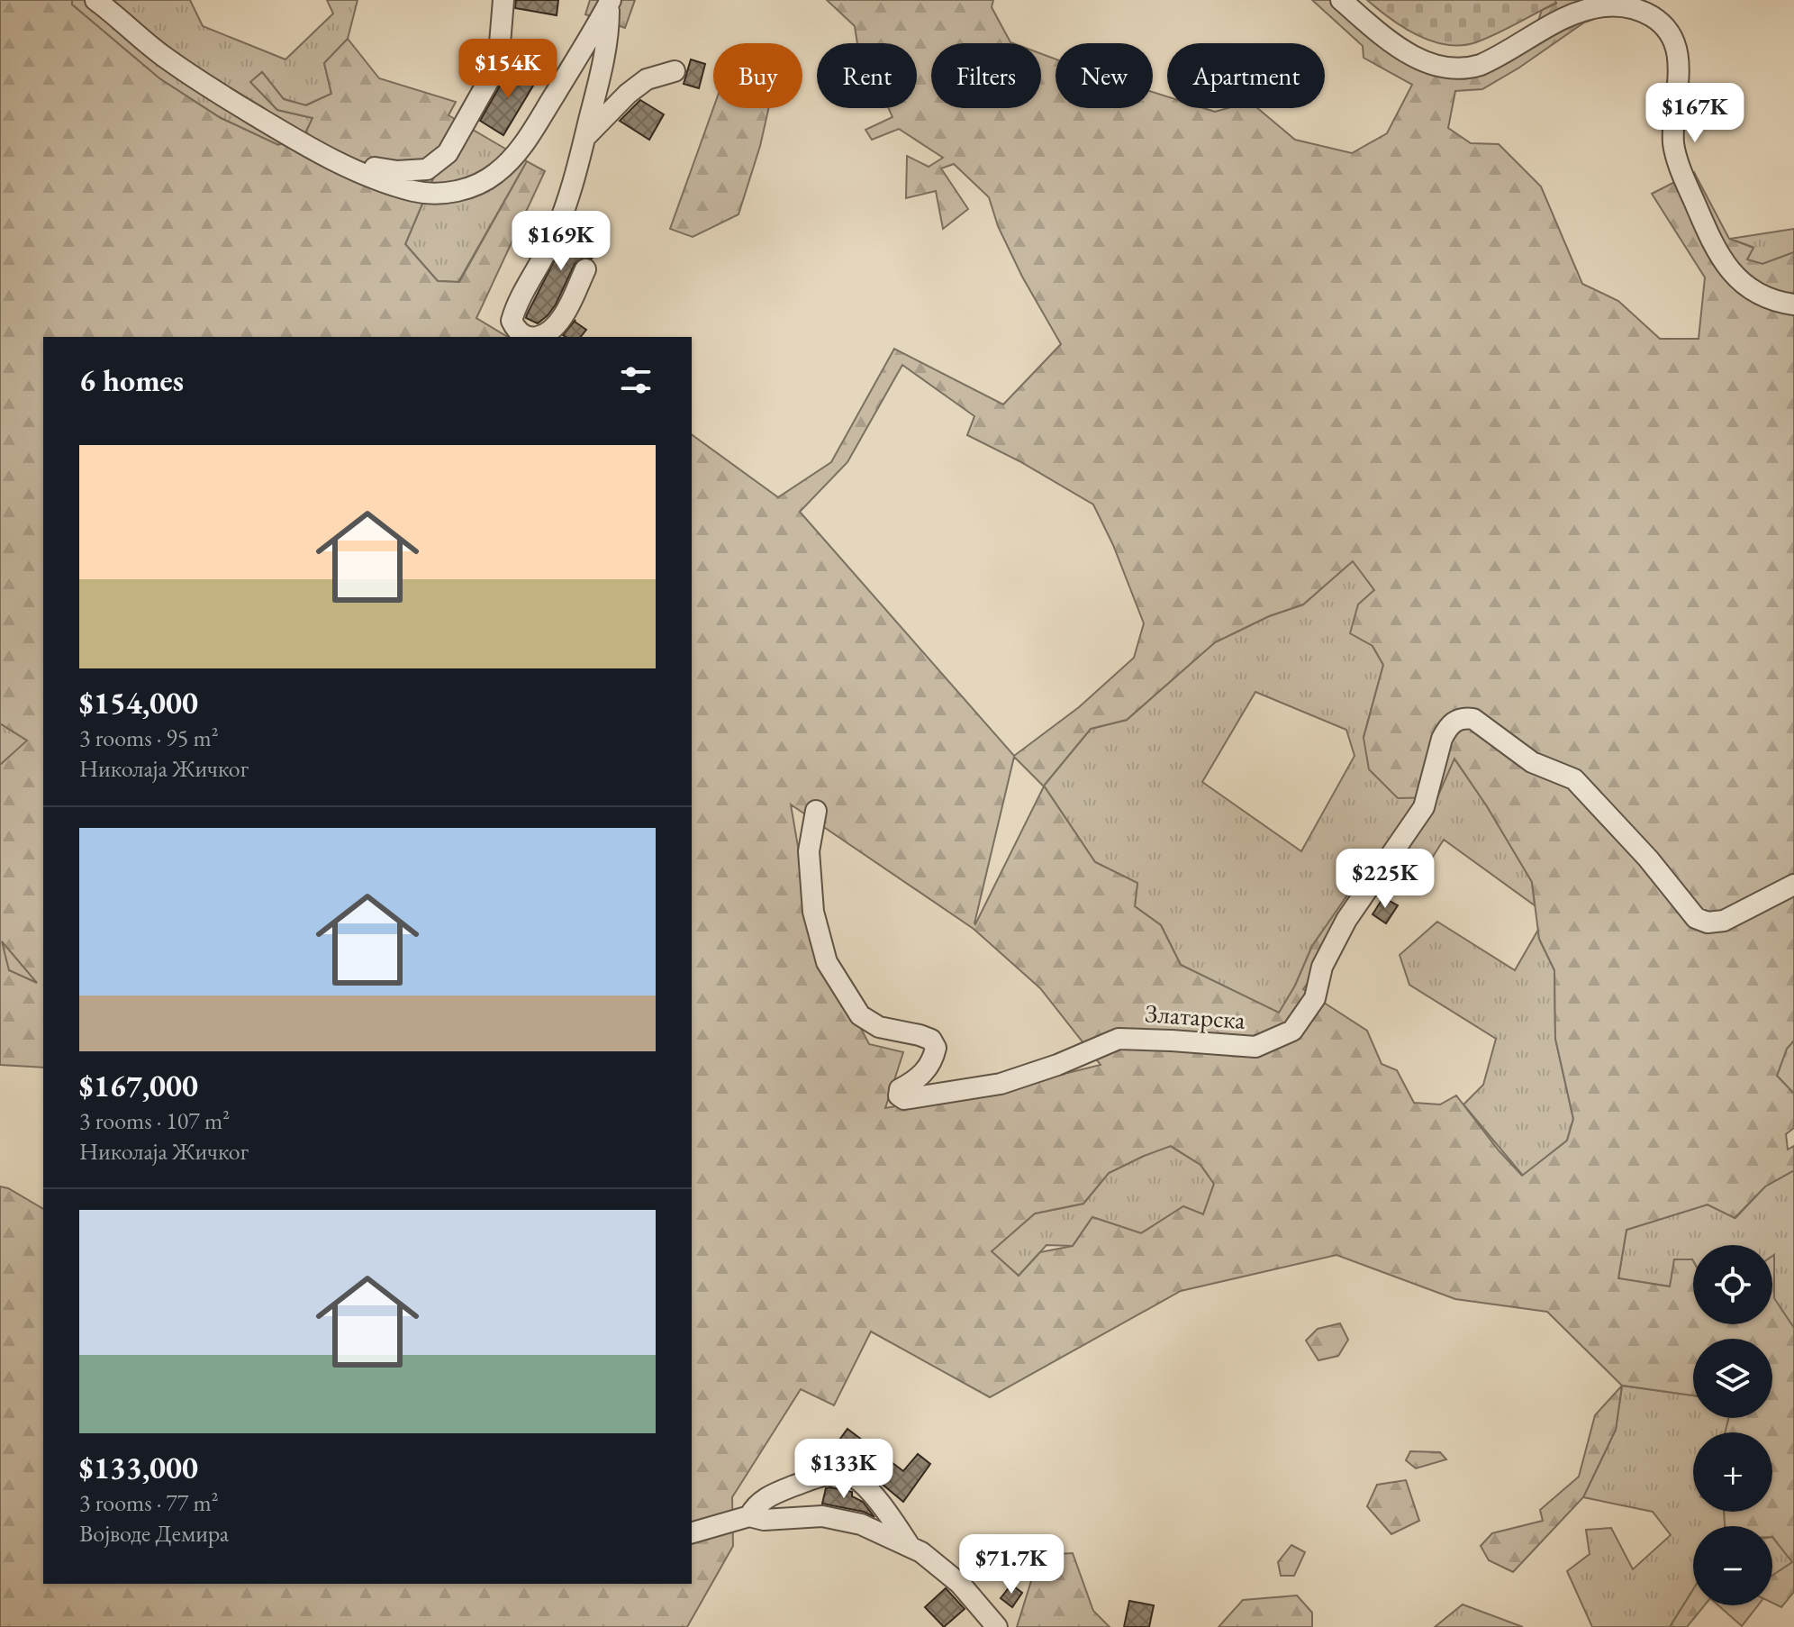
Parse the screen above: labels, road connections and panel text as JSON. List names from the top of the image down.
{
  "streets": {
    "street": ["Златарска"]
  },
  "page": {
    "price": [
      "$154K",
      "$167K",
      "$169K",
      "$225K",
      "$133K",
      "$71.7K"
    ],
    "chip": [
      "Buy",
      "Rent",
      "Filters",
      "New",
      "Apartment"
    ],
    "heading": "6 homes",
    "list": [
      {
        "name": "$154,000",
        "note": "3 rooms · 95 m² · Николаја Жичког"
      },
      {
        "name": "$167,000",
        "note": "3 rooms · 107 m² · Николаја Жичког"
      },
      {
        "name": "$133,000",
        "note": "3 rooms · 77 m² · Војводе Демира"
      }
    ],
    "map_buttons": ["+", "−"]
  }
}
